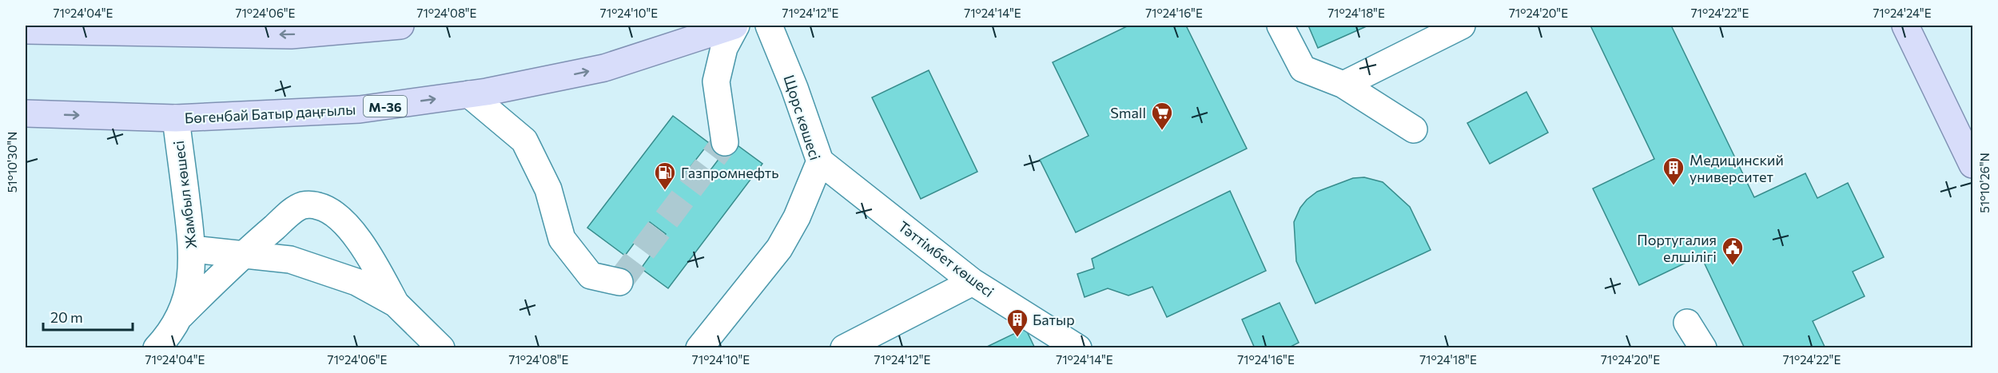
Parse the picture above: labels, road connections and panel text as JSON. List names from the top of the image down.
{
  "streets": {
    "main road": ["M-36", "Бөгенбай Батыр даңғылы"],
    "street": ["Щорс көшесі", "Жамбыл көшесі", "Тәттімбет көшесі"]
  },
  "crossings": [
    ["Бөгенбай Батыр даңғылы", "Жамбыл көшесі"],
    ["Щорс көшесі", "Тәттімбет көшесі"]
  ],
  "places": {
    "supermarket": ["Small"],
    "building": ["Медицинский университет", "Батыр"],
    "fuel station": ["Газпромнефть"],
    "public building": ["Португалия елшілігі"]
  },
  "scale_bar": "20 m",
  "coordinates": [
    "71°24'04\"E",
    "71°24'06\"E",
    "71°24'08\"E",
    "71°24'10\"E",
    "71°24'12\"E",
    "71°24'14\"E",
    "71°24'16\"E",
    "71°24'18\"E",
    "71°24'20\"E",
    "71°24'22\"E",
    "71°24'24\"E",
    "51°10'30\"N",
    "51°10'26\"N"
  ]
}
